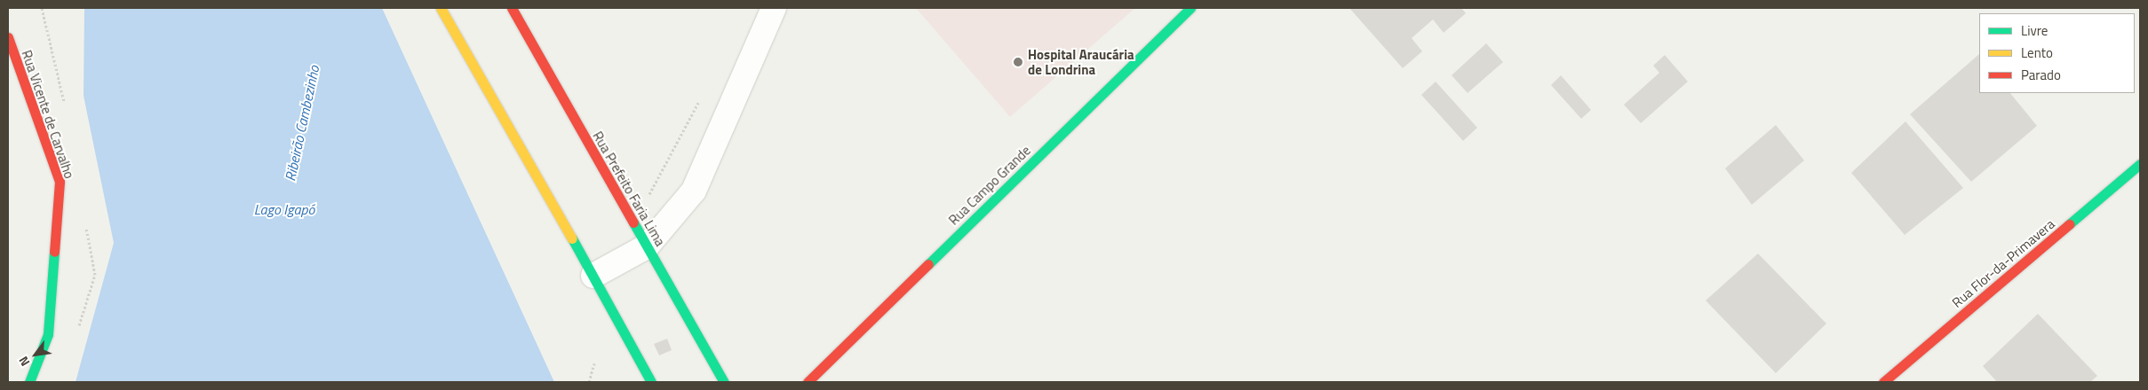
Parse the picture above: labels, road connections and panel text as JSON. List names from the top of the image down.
{
  "streets": {
    "street": [
      "Rua Vicente de Carvalho",
      "Rua Campo Grande",
      "Rua Prefeito Faria Lima",
      "Rua Flor-da-Primavera"
    ]
  },
  "water": ["Ribeirão Cambezinho", "Lago Igapó"],
  "places": ["Hospital Araucária de Londrina"],
  "legend": ["Livre", "Lento", "Parado"],
  "north": "bottom left"
}
